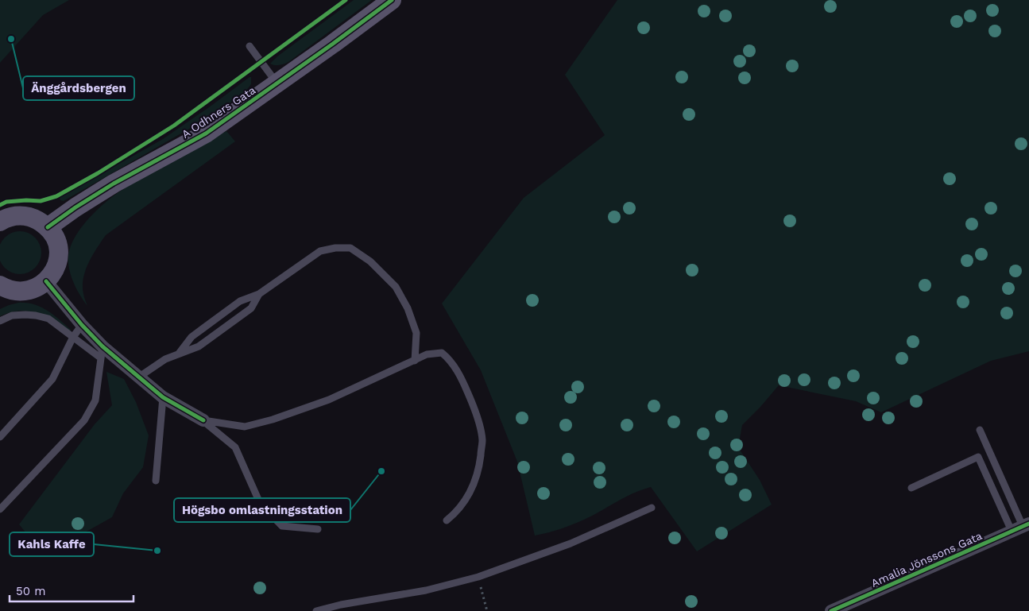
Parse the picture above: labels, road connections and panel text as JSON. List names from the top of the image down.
{
  "streets": {
    "street": ["A Odhners Gata", "Amalia Jönssons Gata"]
  },
  "places": ["Änggårdsbergen", "Högsbo omlastningsstation", "Kahls Kaffe"],
  "scale_bar": "50 m"
}
